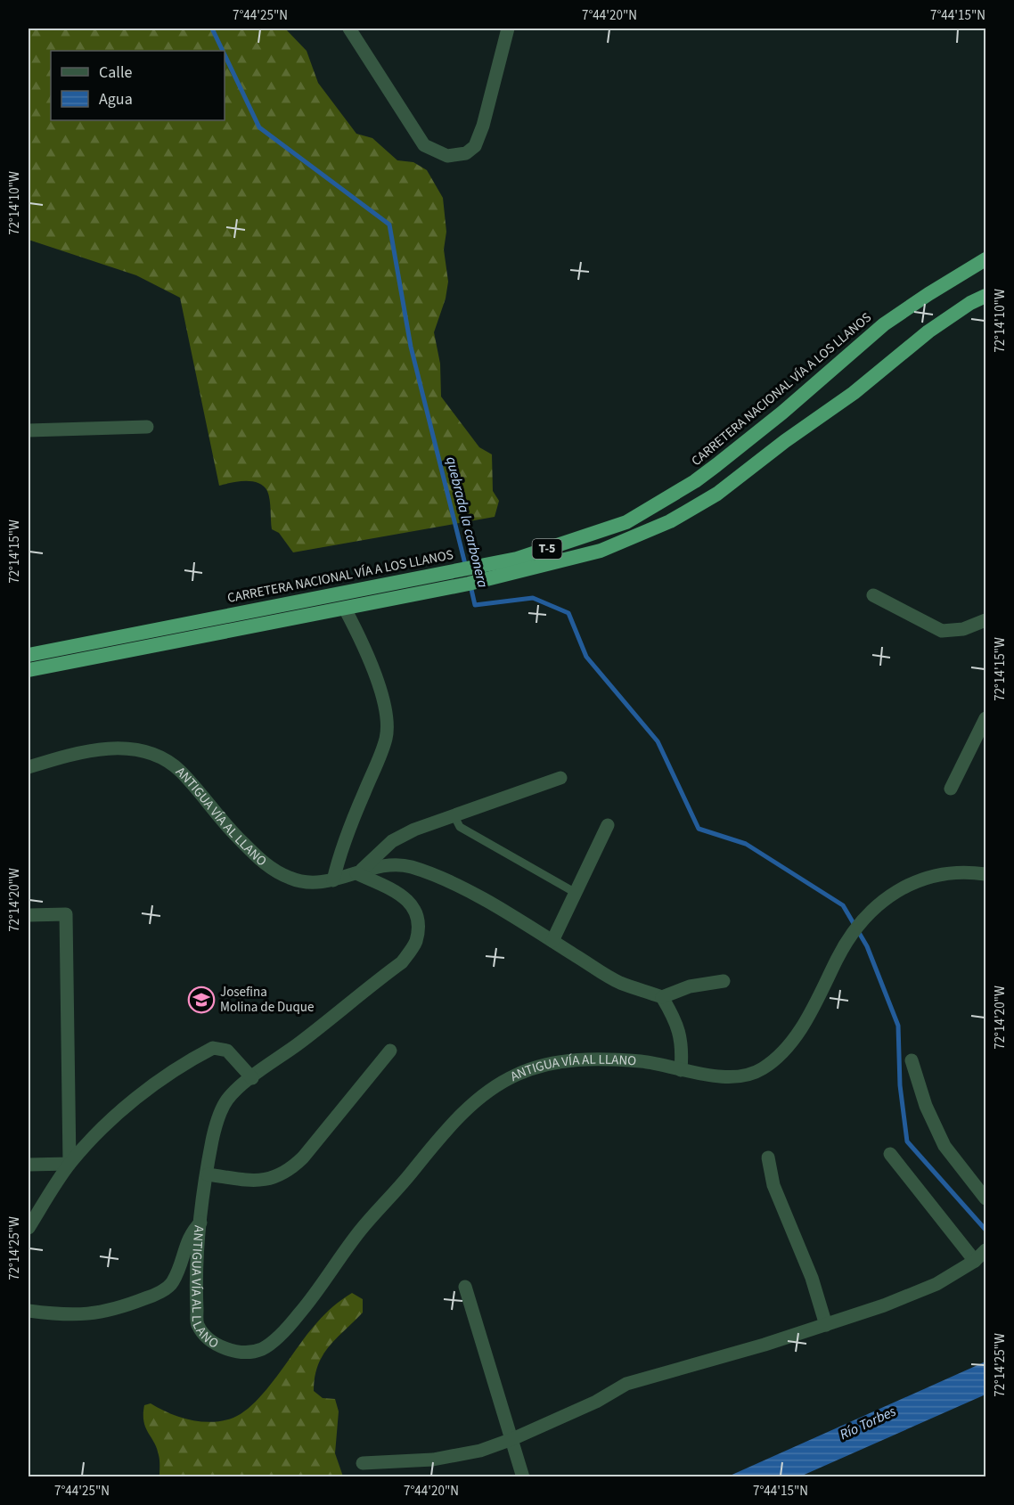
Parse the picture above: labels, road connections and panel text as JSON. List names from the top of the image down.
{
  "streets": {
    "highway": ["CARRETERA NACIONAL VÍA A LOS LLANOS", "T-5"],
    "street": ["ANTIGUA VÍA AL LLANO"]
  },
  "water": ["quebrada la carbonera", "Río Torbes"],
  "places": {
    "school or university": ["Josefina Molina de Duque"]
  },
  "legend": ["Calle", "Agua"],
  "coordinates": [
    "7°44'25\"N",
    "7°44'20\"N",
    "7°44'15\"N",
    "72°14'10\"W",
    "72°14'15\"W",
    "72°14'20\"W",
    "72°14'25\"W"
  ]
}
